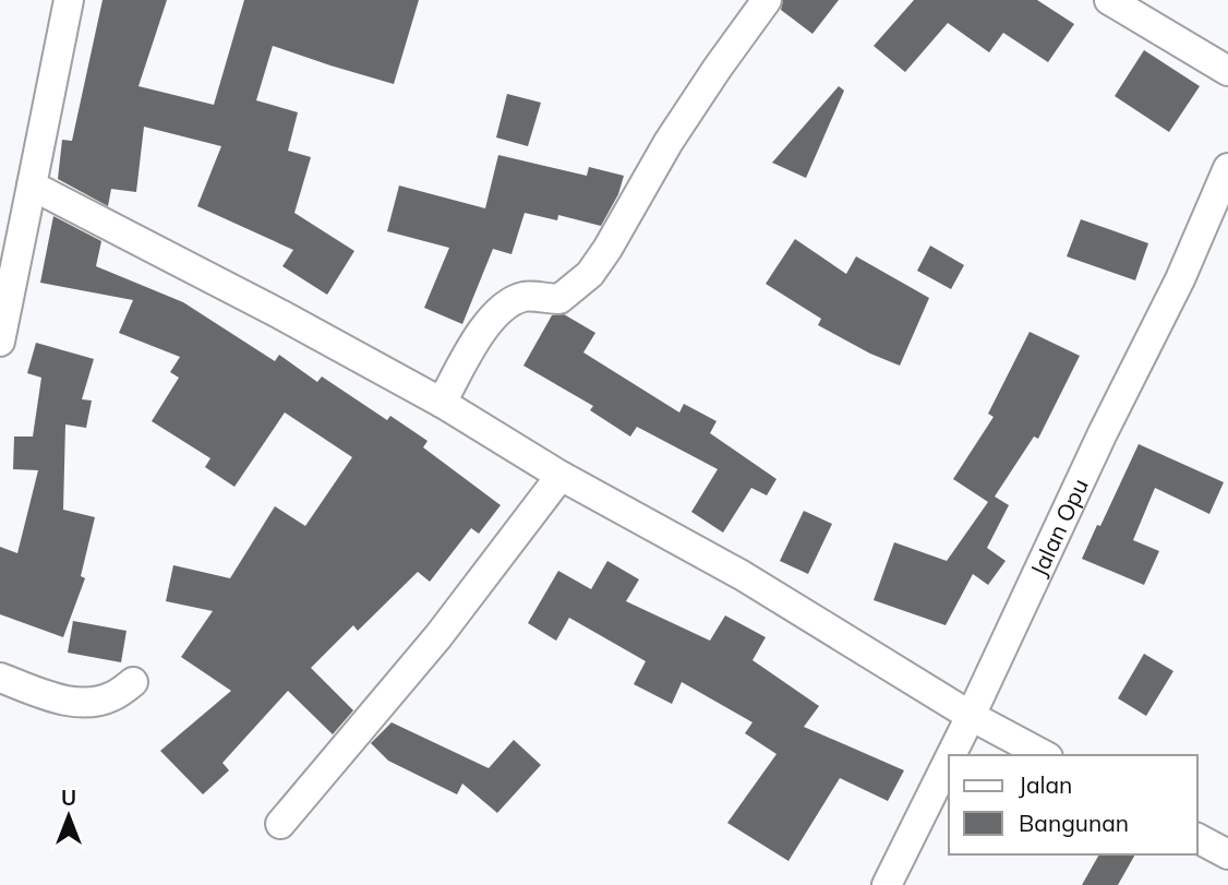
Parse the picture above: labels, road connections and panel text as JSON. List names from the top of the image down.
{
  "streets": {
    "street": ["Jalan Opu"]
  },
  "legend": ["Jalan", "Bangunan"],
  "north": "top"
}
